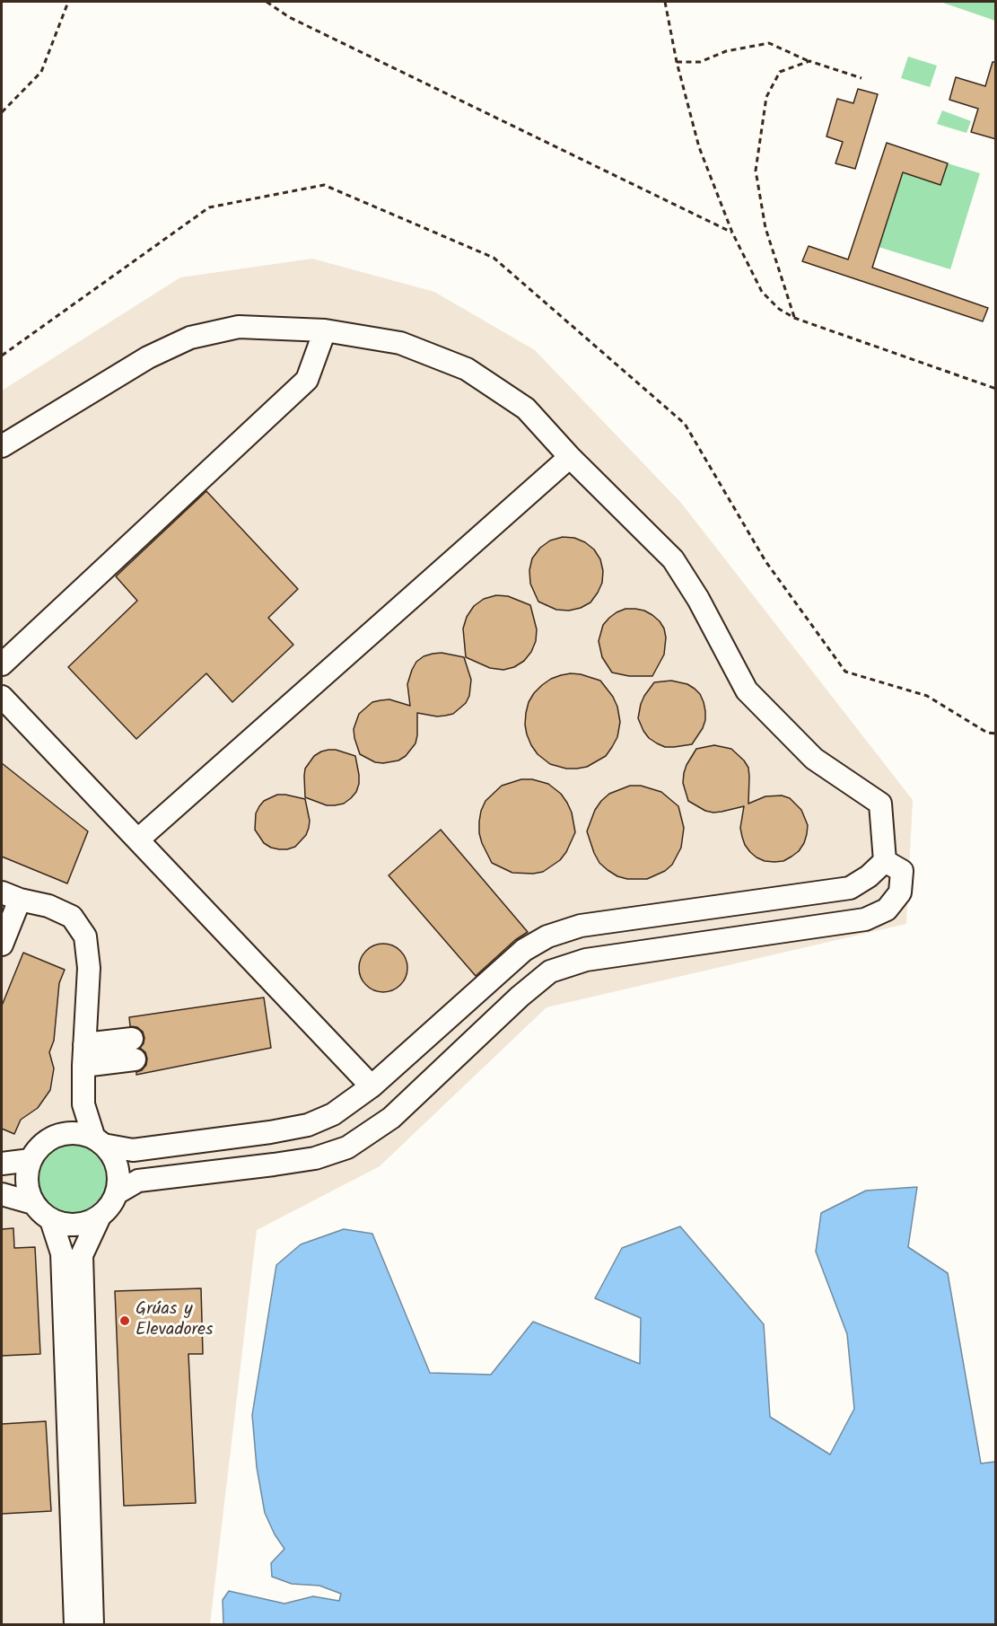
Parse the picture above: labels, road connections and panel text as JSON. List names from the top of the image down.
{
  "places": ["Grúas y Elevadores"]
}
